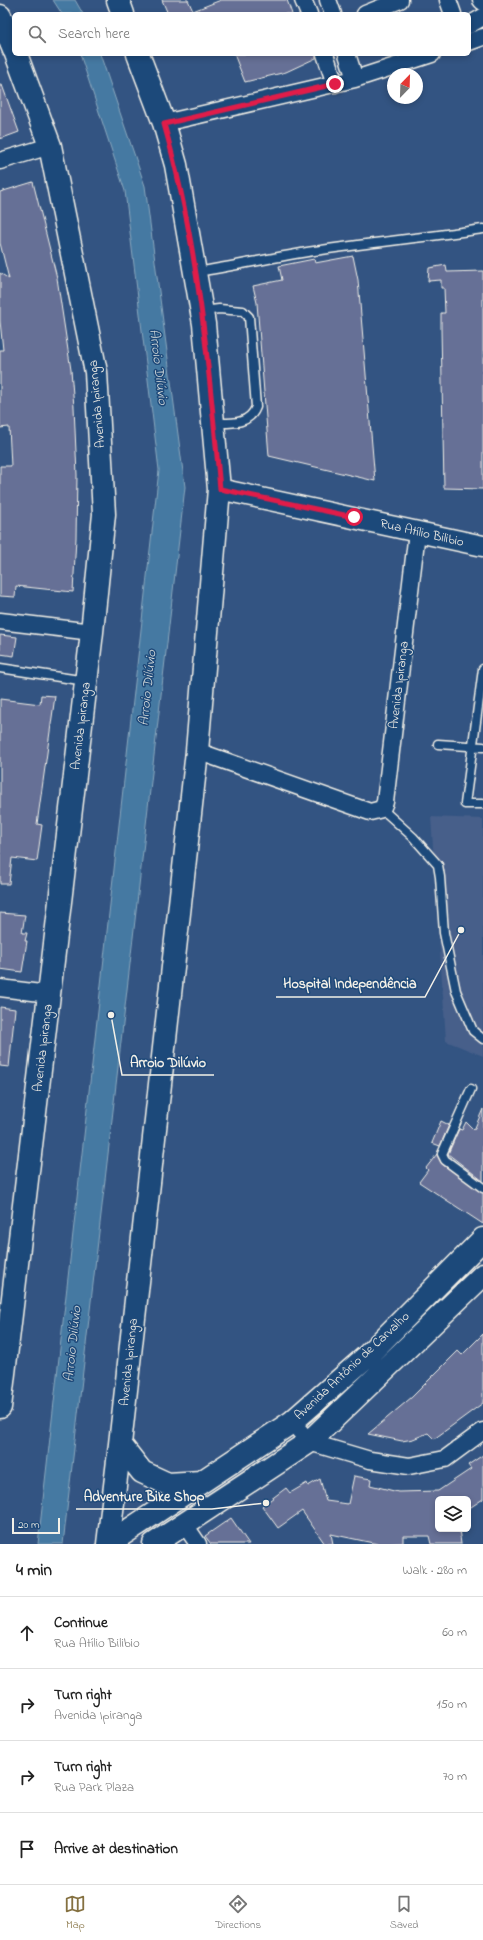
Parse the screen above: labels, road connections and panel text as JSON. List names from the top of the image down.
{
  "streets": {
    "main road": ["Avenida Ipiranga", "Avenida Antônio de Carvalho"],
    "street": ["Rua Atílio Bilibio"]
  },
  "crossings": [
    ["Avenida Ipiranga", "Rua Atílio Bilibio"],
    ["Avenida Ipiranga", "Avenida Antônio de Carvalho"]
  ],
  "water": ["Arroio Dilúvio"],
  "places": ["Hospital Independência", "Arroio Dilúvio", "Adventure Bike Shop"],
  "scale_bar": "20 m",
  "north": "top right",
  "page": {
    "search": "Search here",
    "scale": "20 m",
    "heading": ["4 min", "Walk · 280 m"],
    "list": [
      ["Continue", "Rua Atílio Bilibio", "60 m"],
      ["Turn right", "Avenida Ipiranga", "150 m"],
      ["Turn right", "Rua Park Plaza", "70 m"],
      "Arrive at destination"
    ],
    "nav": ["Map", "Directions", "Saved"]
  }
}
